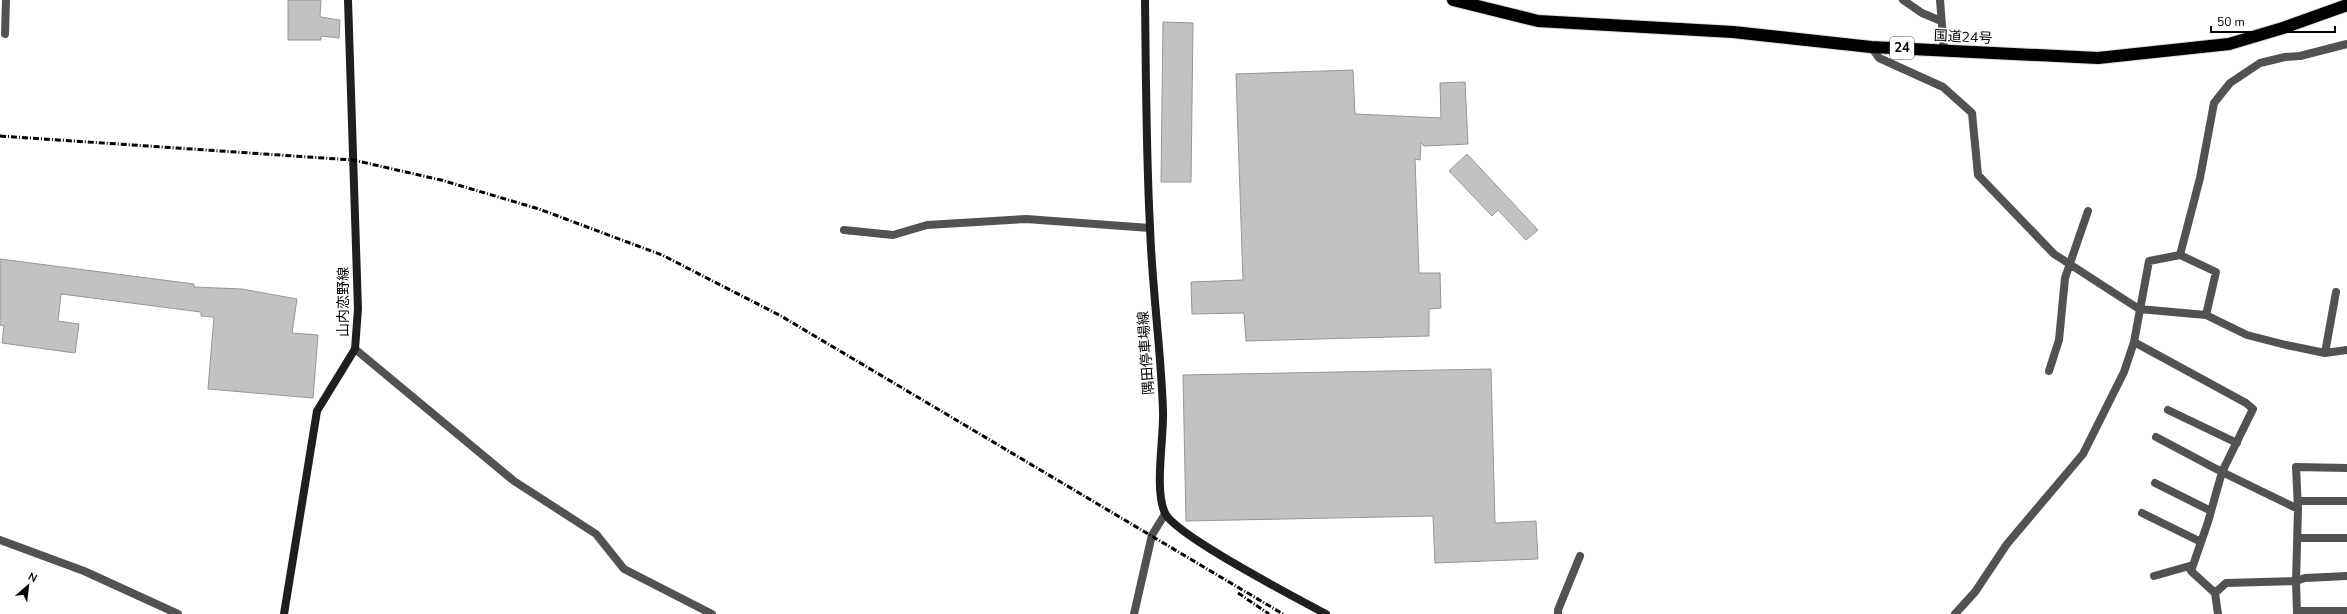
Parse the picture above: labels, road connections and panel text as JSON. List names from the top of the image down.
{
  "streets": {
    "highway": ["国道24号", "24"],
    "main road": ["山内恋野線", "隅田停車場線"]
  },
  "scale_bar": "50 m",
  "north": "top right"
}
